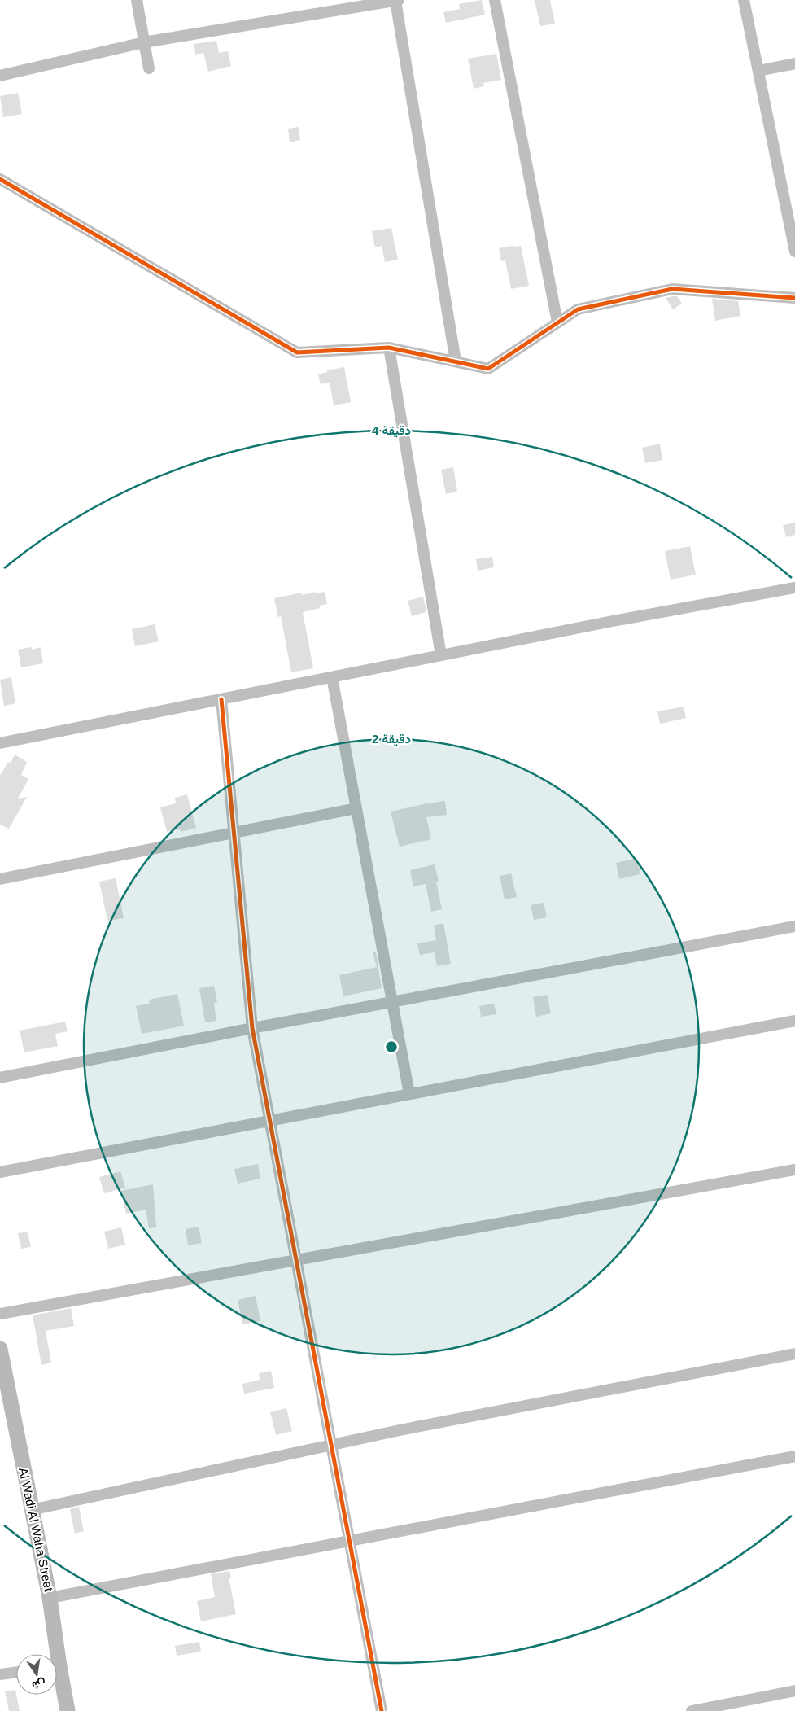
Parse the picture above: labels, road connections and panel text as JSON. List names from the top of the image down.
{
  "streets": {
    "main road": ["Al Wadi Al Waha Street"]
  },
  "north": "bottom",
  "rings": ["4 دقيقة", "2 دقيقة"]
}
